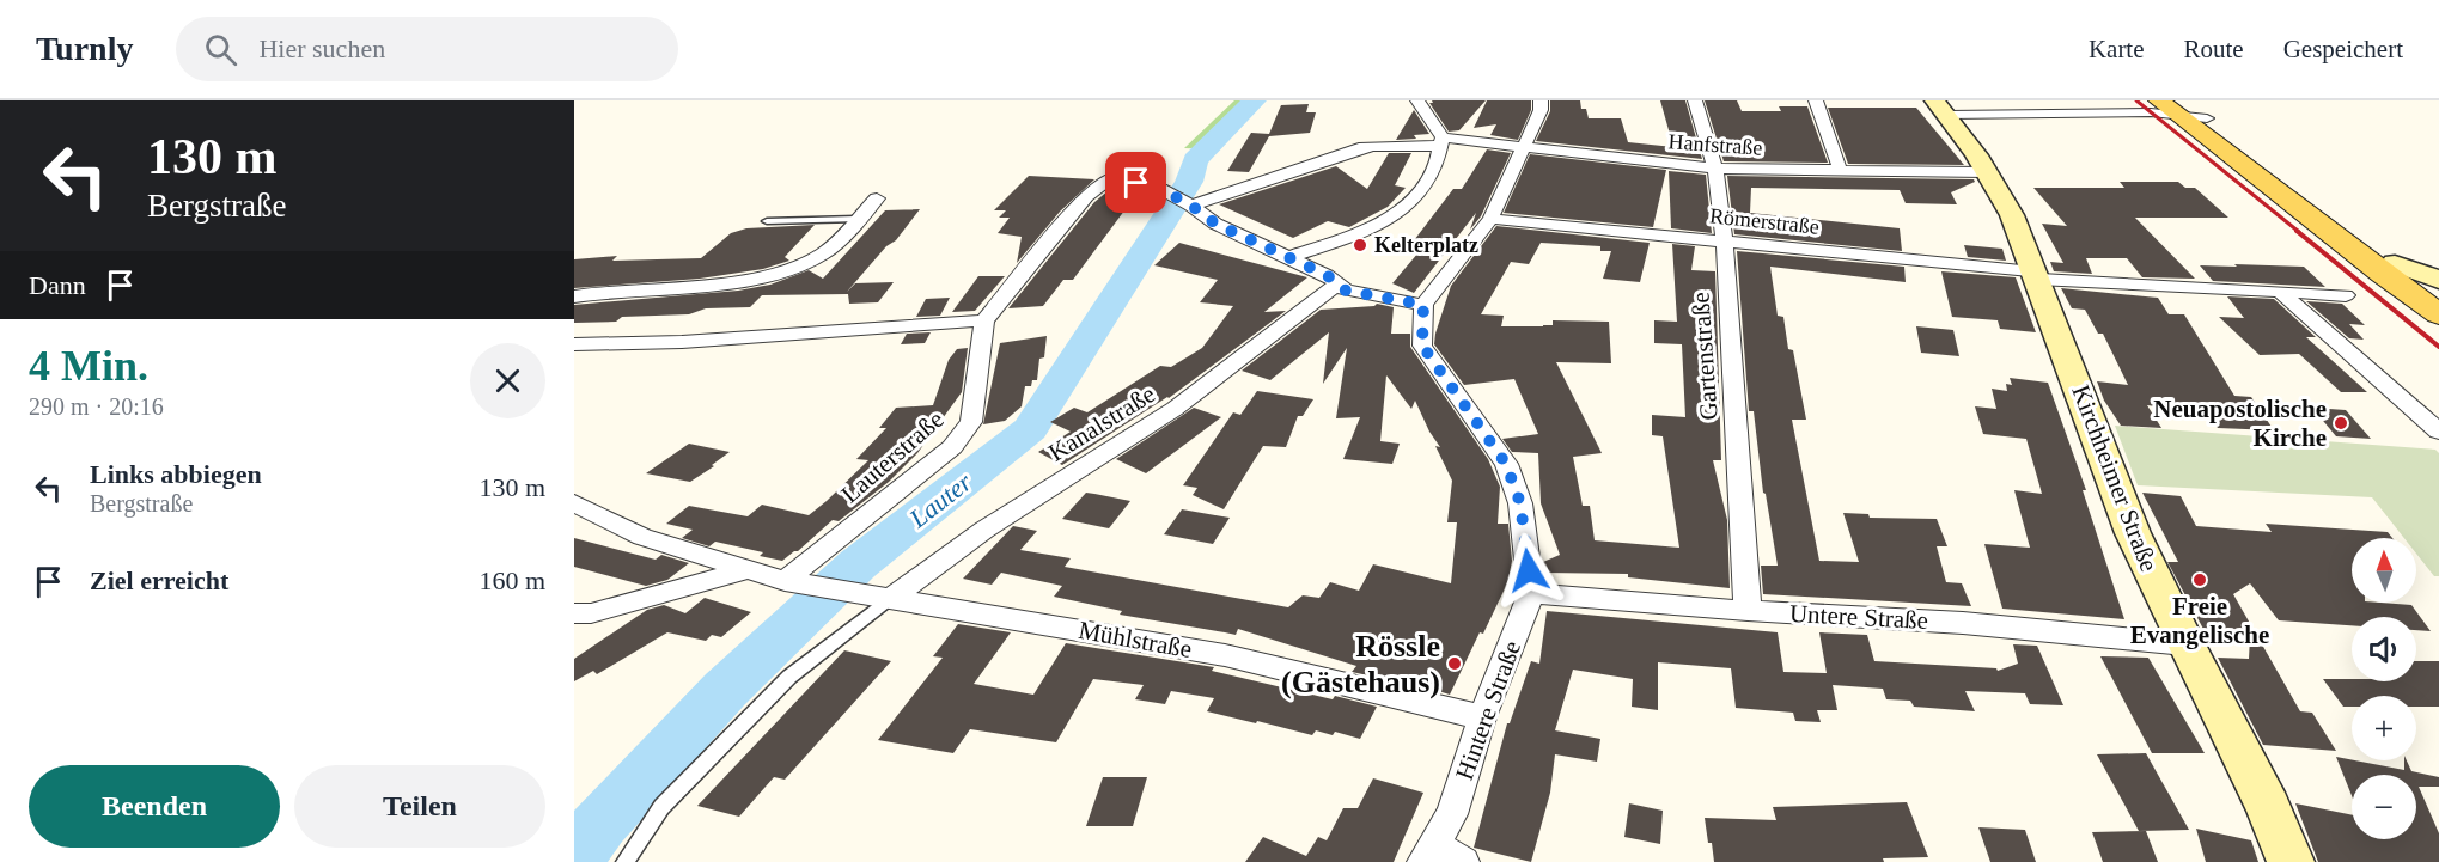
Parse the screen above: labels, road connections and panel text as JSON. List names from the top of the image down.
{
  "streets": {
    "street": [
      "Hanfstraße",
      "Römerstraße",
      "Gartenstraße",
      "Kanalstraße",
      "Lauterstraße",
      "Kirchheimer Straße",
      "Untere Straße",
      "Mühlstraße",
      "Hintere Straße"
    ]
  },
  "crossings": [
    ["Hanfstraße", "Gartenstraße"],
    ["Hanfstraße", "Kirchheimer Straße"],
    ["Römerstraße", "Gartenstraße"],
    ["Römerstraße", "Kirchheimer Straße"],
    ["Gartenstraße", "Untere Straße"],
    ["Kanalstraße", "Mühlstraße"],
    ["Lauterstraße", "Mühlstraße"],
    ["Kirchheimer Straße", "Untere Straße"],
    ["Untere Straße", "Hintere Straße"],
    ["Mühlstraße", "Hintere Straße"]
  ],
  "water": ["Lauter"],
  "places": [
    "Kelterplatz",
    "Neuapostolische Kirche",
    "Freie Evangelische",
    "Rössle (Gästehaus)"
  ],
  "north": "top",
  "page": {
    "header": "Turnly",
    "search": "Hier suchen",
    "nav": ["Karte", "Route", "Gespeichert"],
    "turn": ["130 m", "Bergstraße"],
    "then": "Dann",
    "heading": ["4 Min.", "290 m · 20:16"],
    "list": [
      {
        "name": "Links abbiegen",
        "note": "Bergstraße",
        "value": "130 m"
      },
      {
        "name": "Ziel erreicht",
        "value": "160 m"
      }
    ],
    "map_buttons": ["+", "−"],
    "buttons": ["Beenden", "Teilen"]
  }
}
